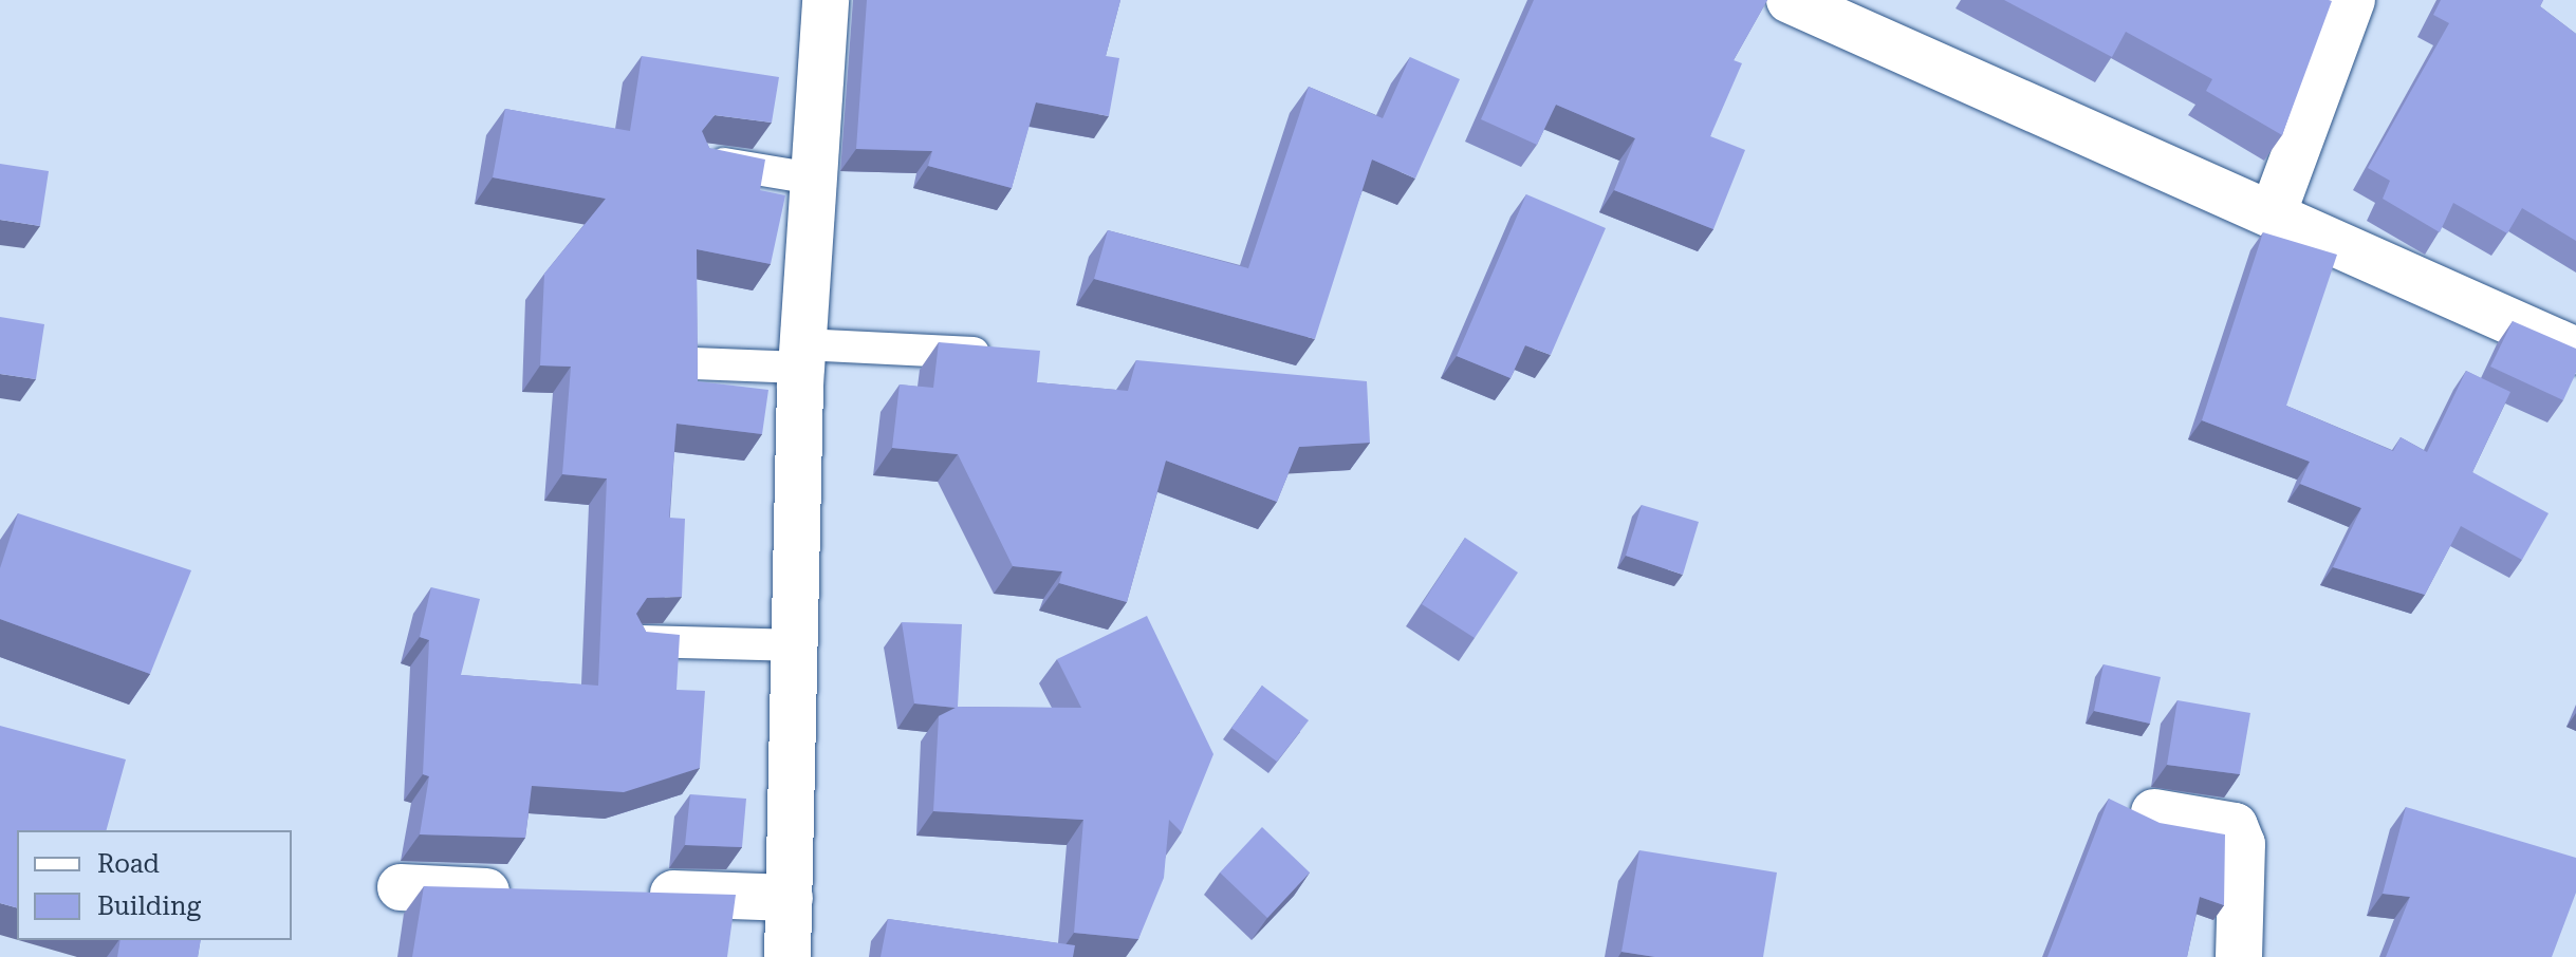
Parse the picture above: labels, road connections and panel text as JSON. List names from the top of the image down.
{
  "legend": ["Road", "Building"]
}
